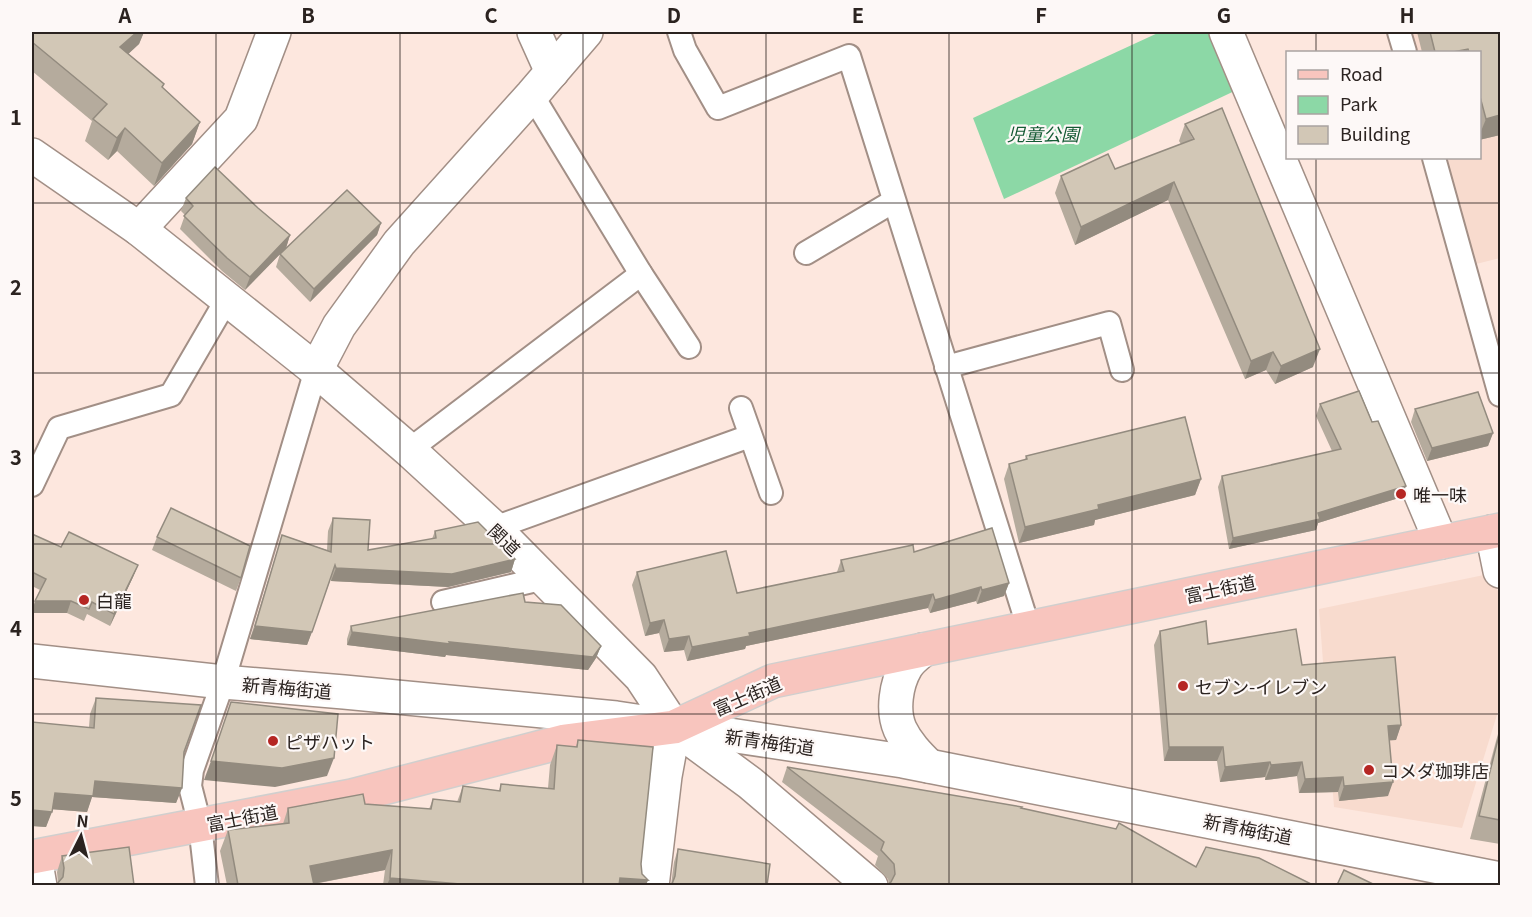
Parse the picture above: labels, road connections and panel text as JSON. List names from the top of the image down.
{
  "streets": {
    "main road": ["富士街道"],
    "street": ["関道", "新青梅街道"]
  },
  "crossings": [
    ["関道", "富士街道"],
    ["関道", "新青梅街道"],
    ["富士街道", "新青梅街道"]
  ],
  "parks": ["児童公園"],
  "places": [
    "唯一味",
    "白龍",
    "セブン-イレブン",
    "ピザハット",
    "コメダ珈琲店"
  ],
  "legend": ["Road", "Park", "Building"],
  "north": "top",
  "grid": {
    "columns": [
      "A",
      "B",
      "C",
      "D",
      "E",
      "F",
      "G",
      "H"
    ],
    "rows": [
      "1",
      "2",
      "3",
      "4",
      "5"
    ]
  }
}
